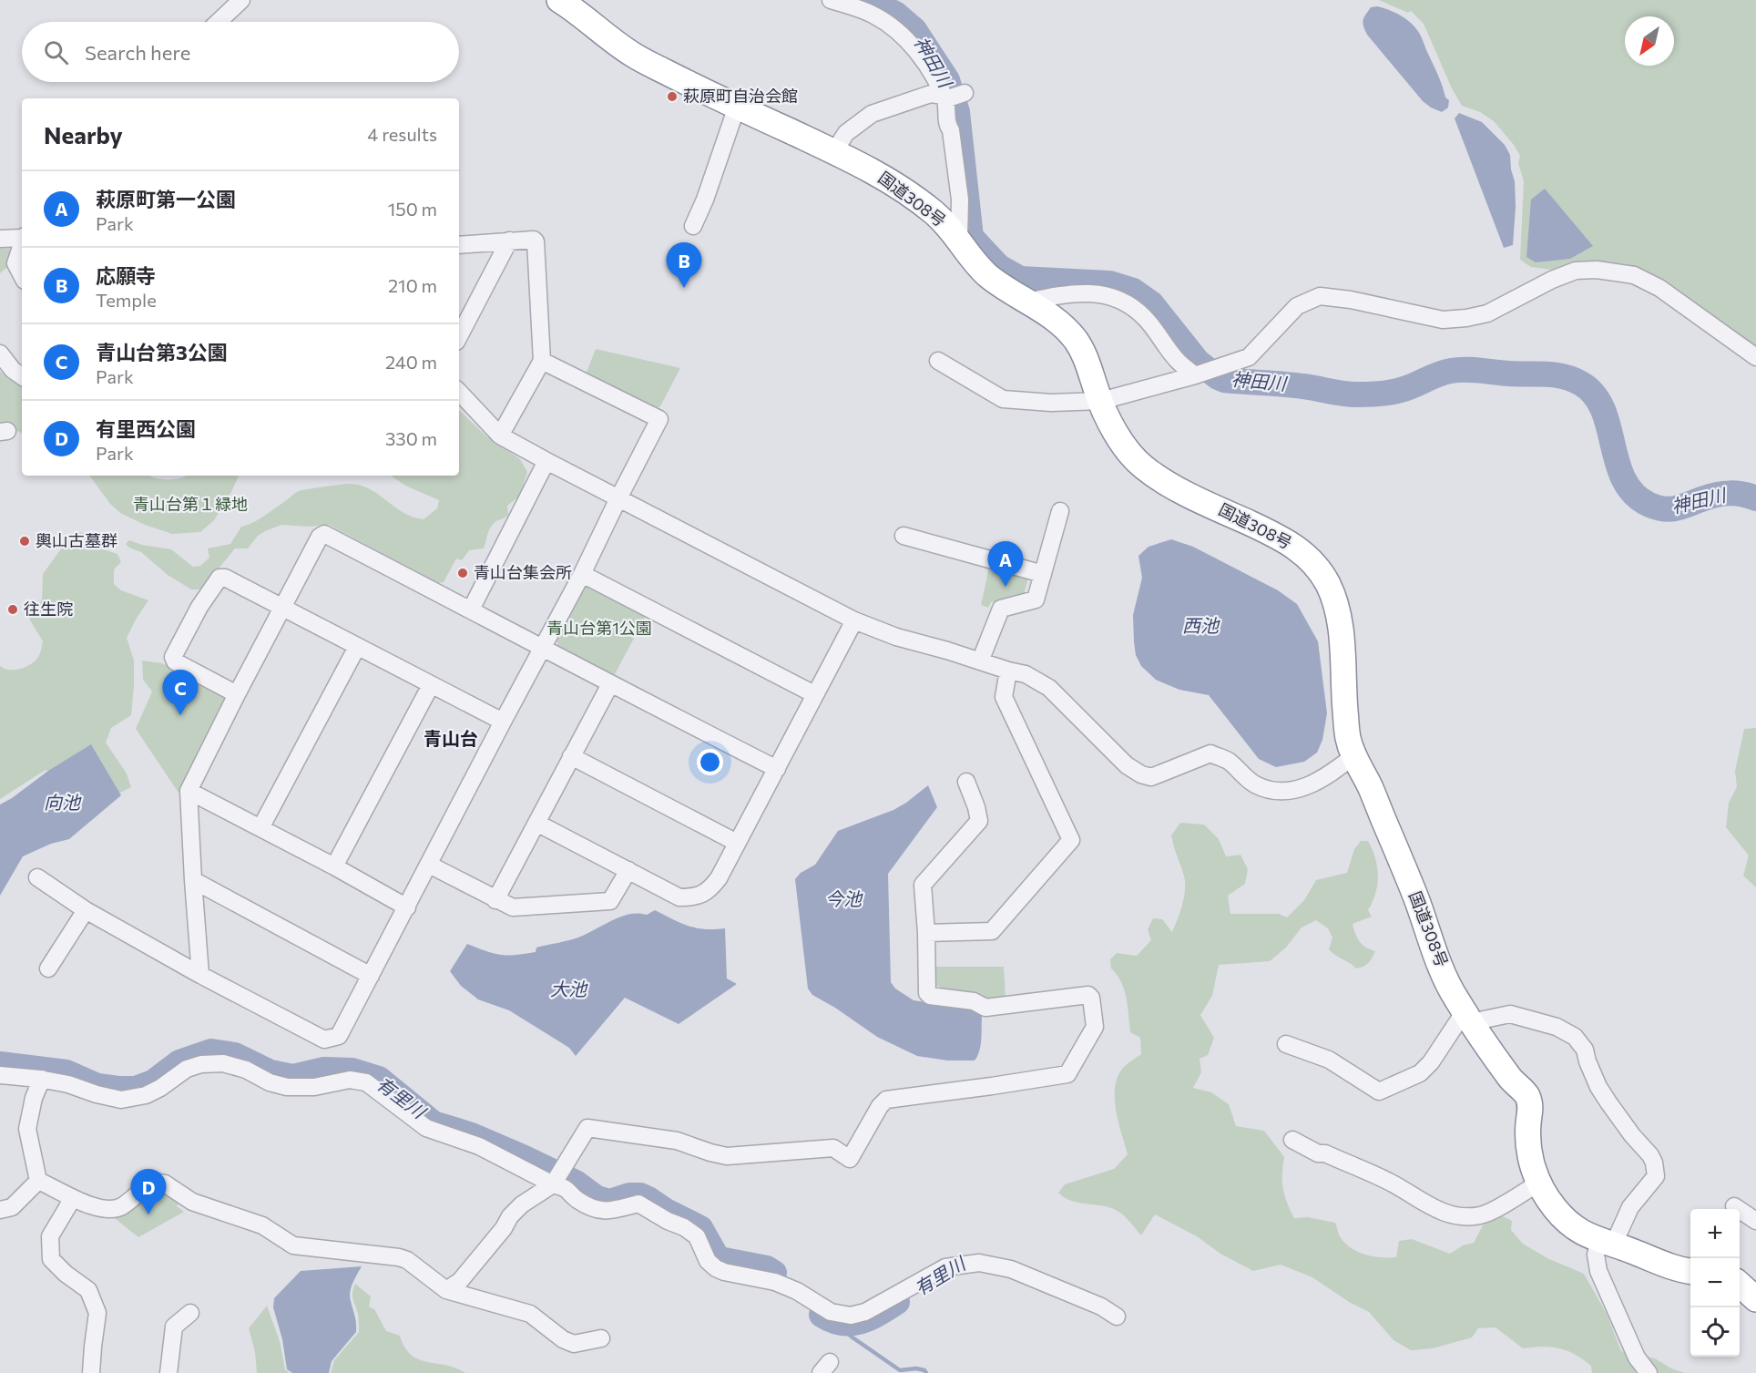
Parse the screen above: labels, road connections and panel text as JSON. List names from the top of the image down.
{
  "streets": {
    "highway": ["国道308号"]
  },
  "districts": ["青山台"],
  "water": [
    "神田川",
    "西池",
    "向池",
    "今池",
    "大池",
    "有里川"
  ],
  "parks": ["青山台第１緑地", "青山台第1公園"],
  "places": [
    "萩原町自治会館",
    "輿山古墓群",
    "青山台集会所",
    "往生院"
  ],
  "north": "bottom left",
  "page": {
    "search": "Search here",
    "heading": ["Nearby", "4 results"],
    "list": [
      {
        "mark": "A",
        "name": "萩原町第一公園",
        "note": "Park",
        "value": "150 m"
      },
      {
        "mark": "B",
        "name": "応願寺",
        "note": "Temple",
        "value": "210 m"
      },
      {
        "mark": "C",
        "name": "青山台第3公園",
        "note": "Park",
        "value": "240 m"
      },
      {
        "mark": "D",
        "name": "有里西公園",
        "note": "Park",
        "value": "330 m"
      }
    ],
    "pins": [
      "B",
      "A",
      "C",
      "D"
    ],
    "map_buttons": ["+", "−"]
  }
}
